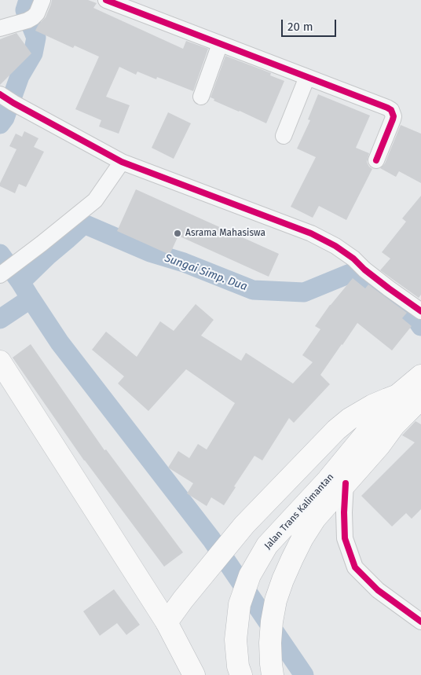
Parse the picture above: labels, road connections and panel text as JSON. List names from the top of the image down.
{
  "streets": {
    "main road": ["Jalan Trans Kalimantan"]
  },
  "water": ["Sungai Simp. Dua"],
  "places": ["Asrama Mahasiswa"],
  "scale_bar": "20 m"
}
